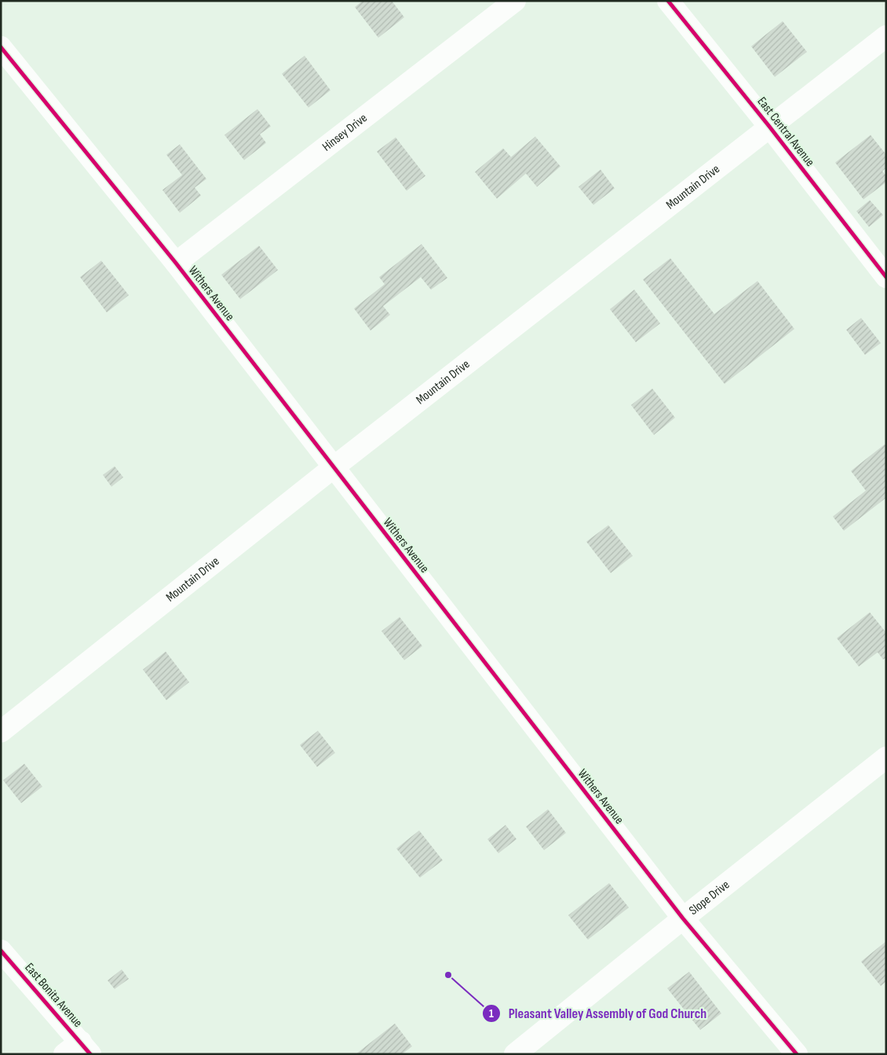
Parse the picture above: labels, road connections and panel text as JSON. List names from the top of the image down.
{
  "streets": {
    "street": [
      "Hinsey Drive",
      "East Central Avenue",
      "Mountain Drive",
      "Withers Avenue",
      "Slope Drive",
      "East Bonita Avenue"
    ]
  },
  "crossings": [
    ["Hinsey Drive", "Withers Avenue"],
    ["East Central Avenue", "Mountain Drive"],
    ["Mountain Drive", "Withers Avenue"],
    ["Withers Avenue", "Slope Drive"]
  ],
  "places": ["Pleasant Valley Assembly of God Church"]
}
